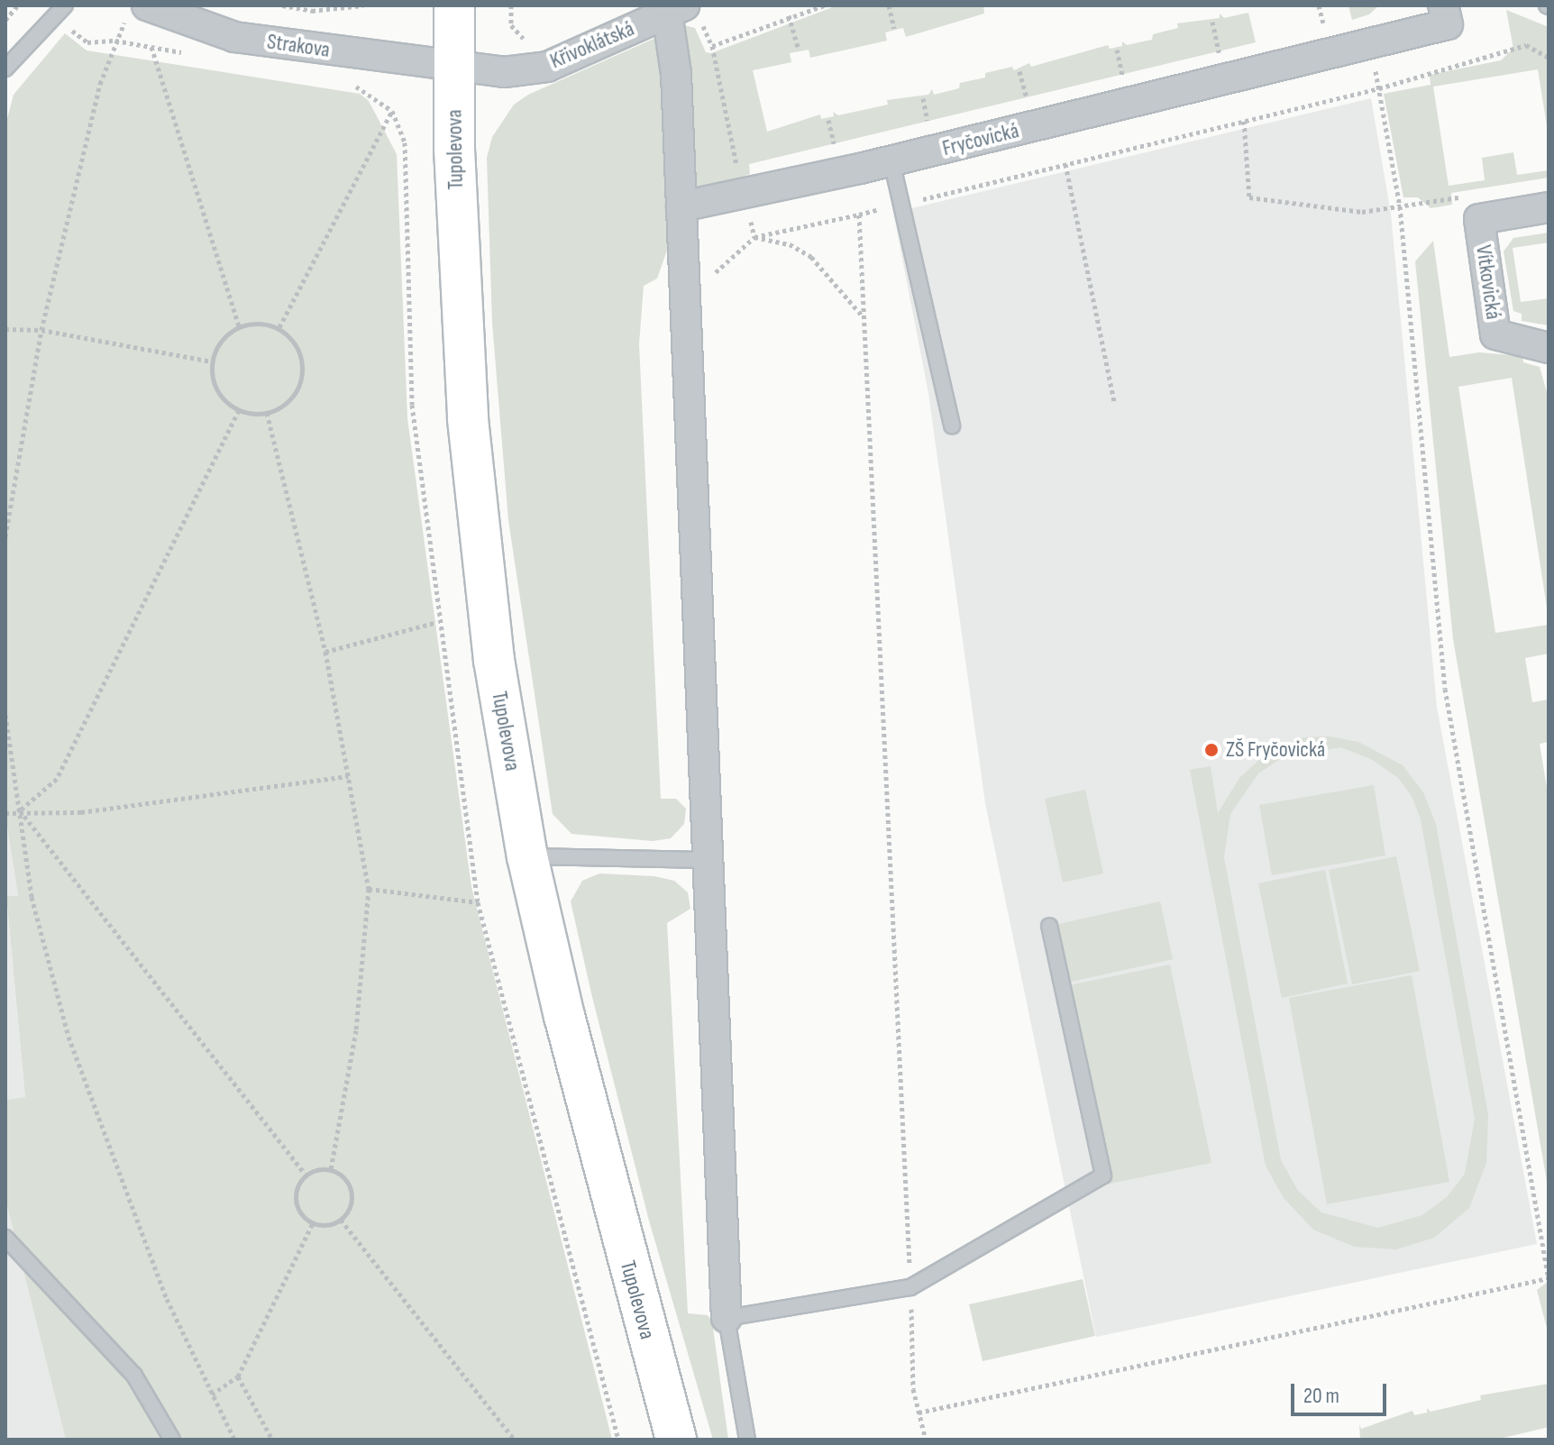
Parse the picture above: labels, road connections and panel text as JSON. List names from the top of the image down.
{
  "streets": {
    "main road": ["Tupolevova"],
    "street": [
      "Křivoklátská",
      "Strakova",
      "Fryčovická",
      "Vítkovická"
    ]
  },
  "crossings": [
    ["Křivoklátská", "Strakova"],
    ["Křivoklátská", "Tupolevova"],
    ["Strakova", "Tupolevova"]
  ],
  "places": ["ZŠ Fryčovická"],
  "scale_bar": "20 m"
}
